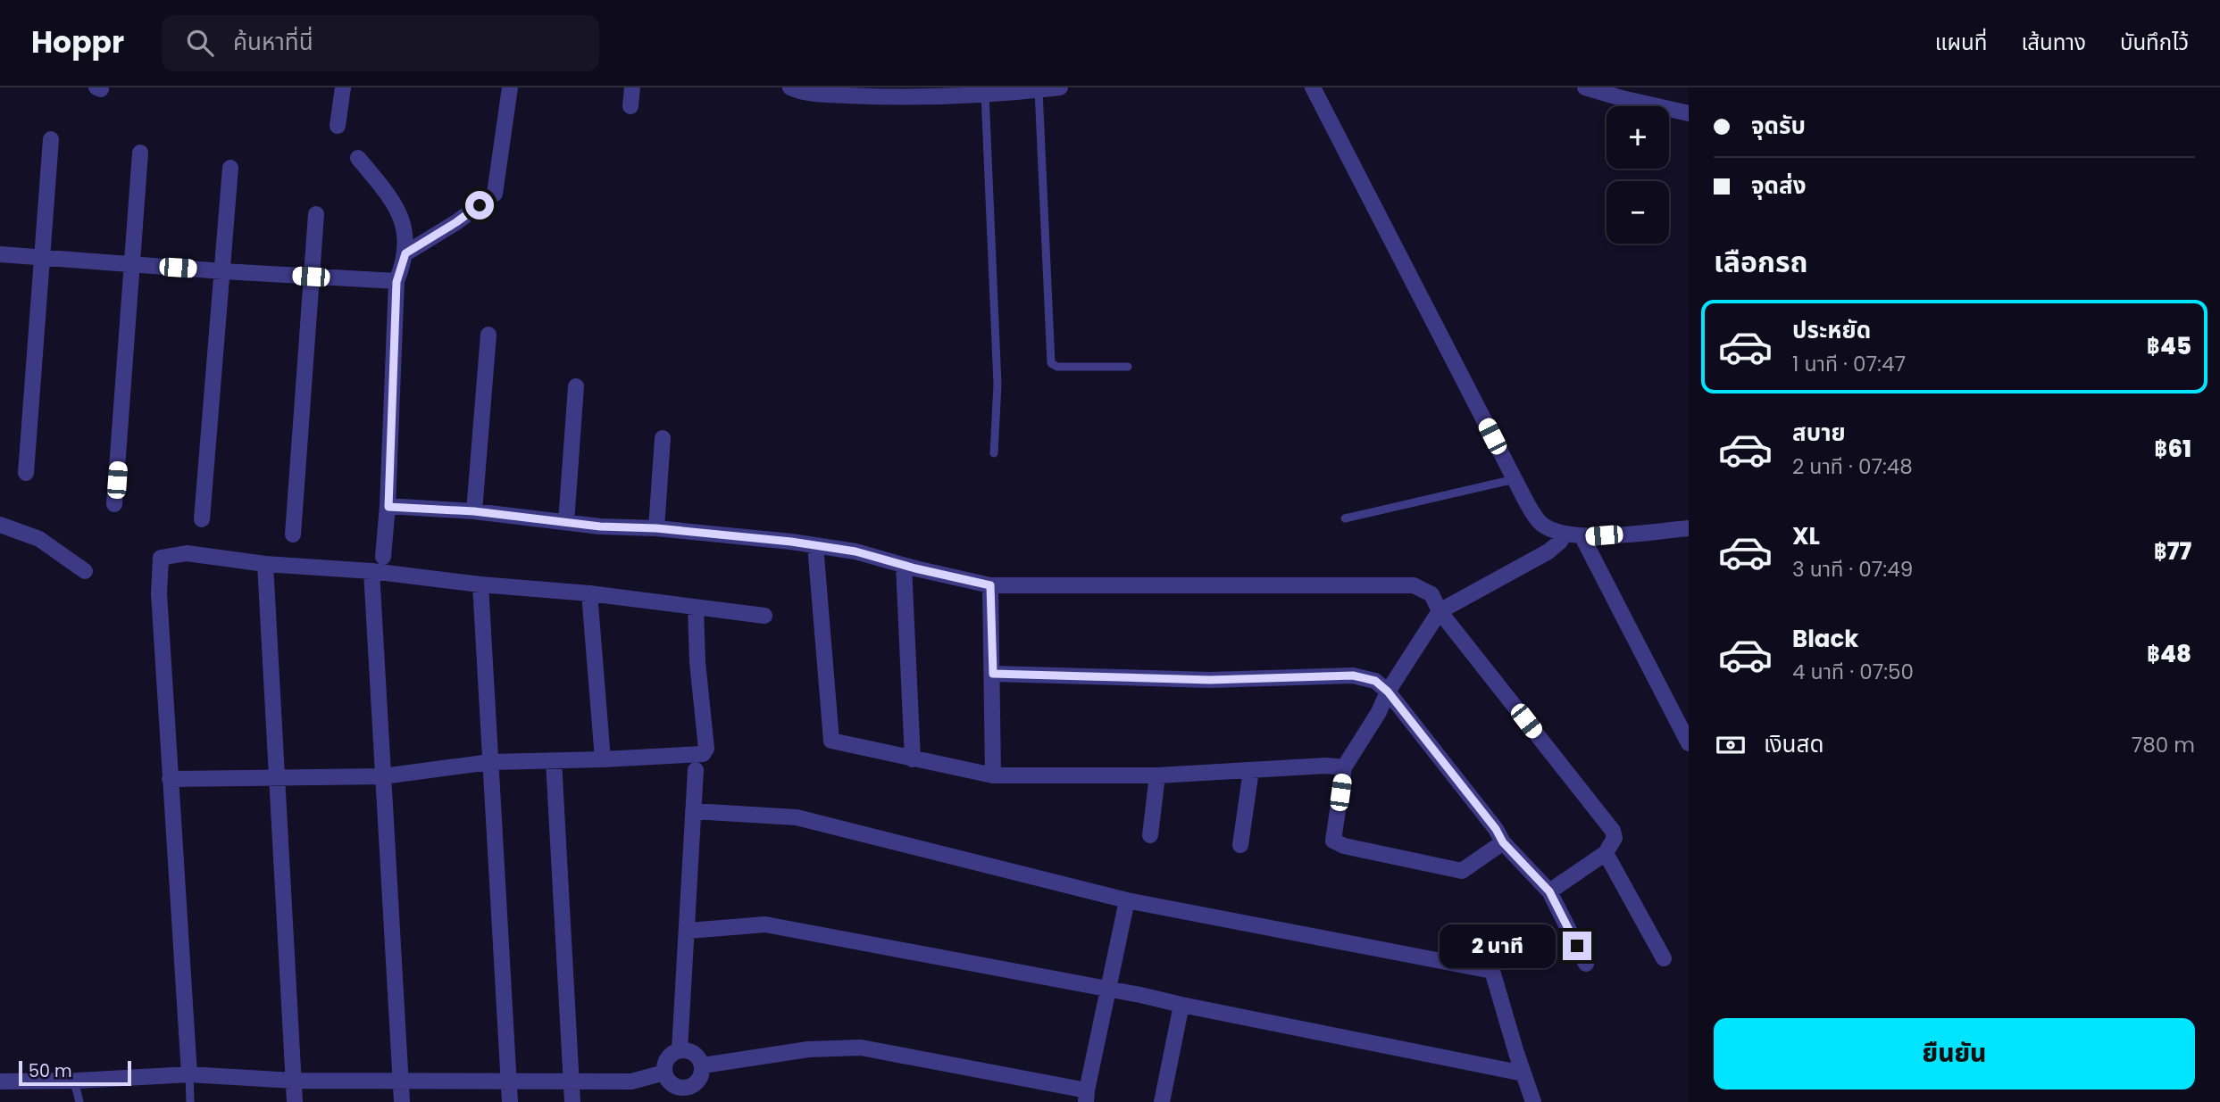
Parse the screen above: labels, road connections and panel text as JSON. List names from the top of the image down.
{
  "scale_bar": "50 m",
  "page": {
    "header": "Hoppr",
    "search": "ค้นหาที่นี่",
    "nav": ["แผนที่", "เส้นทาง", "บันทึกไว้"],
    "banner": ["จุดรับ", "จุดส่ง"],
    "map_buttons": ["+", "−"],
    "heading": "เลือกรถ",
    "list": [
      {
        "name": "ประหยัด",
        "note": "1 นาที · 07:47",
        "value": "฿45"
      },
      {
        "name": "สบาย",
        "note": "2 นาที · 07:48",
        "value": "฿61"
      },
      {
        "name": "XL",
        "note": "3 นาที · 07:49",
        "value": "฿77"
      },
      {
        "name": "Black",
        "note": "4 นาที · 07:50",
        "value": "฿48"
      }
    ],
    "pay": ["เงินสด", "780 m"],
    "bubble": "2 นาที",
    "buttons": "ยืนยัน",
    "scale": "50 m"
  }
}
